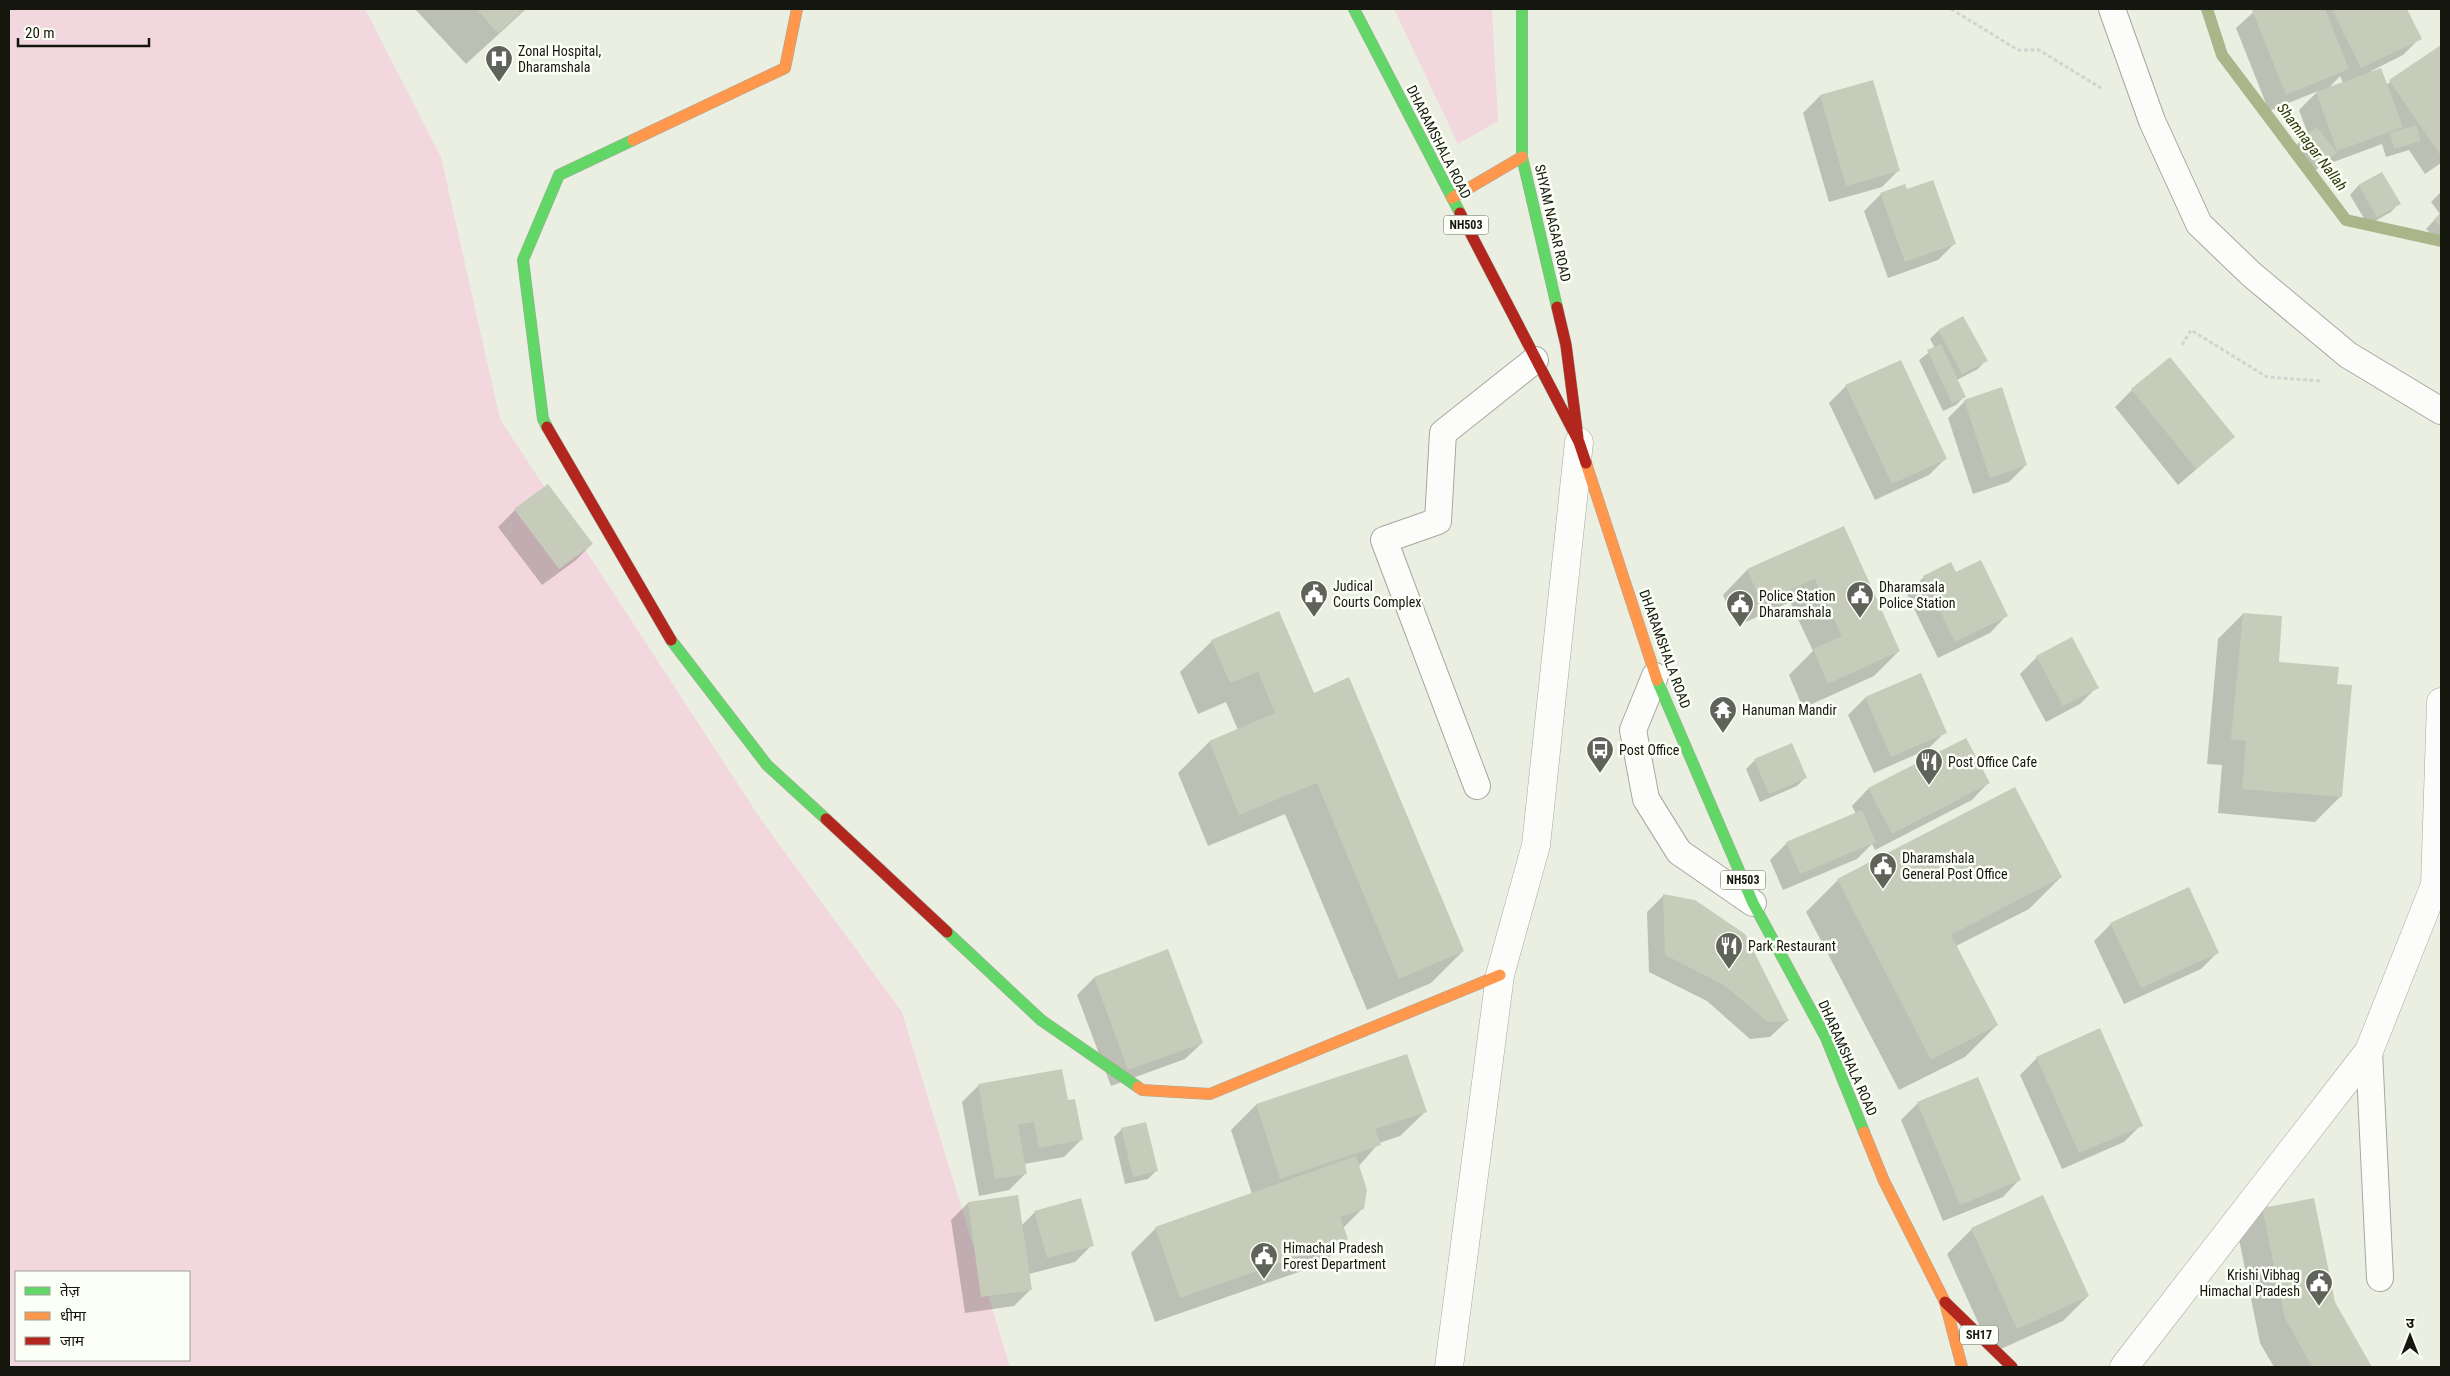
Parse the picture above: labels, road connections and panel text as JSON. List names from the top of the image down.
{
  "streets": {
    "street": [
      "DHARAMSHALA ROAD",
      "SHYAM NAGAR ROAD",
      "NH503",
      "SH17"
    ]
  },
  "crossings": [
    ["DHARAMSHALA ROAD", "SHYAM NAGAR ROAD"],
    ["DHARAMSHALA ROAD", "NH503"],
    ["DHARAMSHALA ROAD", "SH17"],
    ["NH503", "SH17"]
  ],
  "water": ["Shamnagar Nallah"],
  "places": {
    "hospital": ["Zonal Hospital, Dharamshala"],
    "public building": [
      "Judical Courts Complex",
      "Dharamsala Police Station",
      "Police Station Dharamshala",
      "Dharamshala General Post Office",
      "Himachal Pradesh Forest Department",
      "Krishi Vibhag Himachal Pradesh"
    ],
    "temple": ["Hanuman Mandir"],
    "bus stop": ["Post Office"],
    "restaurant": ["Post Office Cafe", "Park Restaurant"]
  },
  "legend": ["तेज़", "धीमा", "जाम"],
  "scale_bar": "20 m",
  "north": "top"
}
